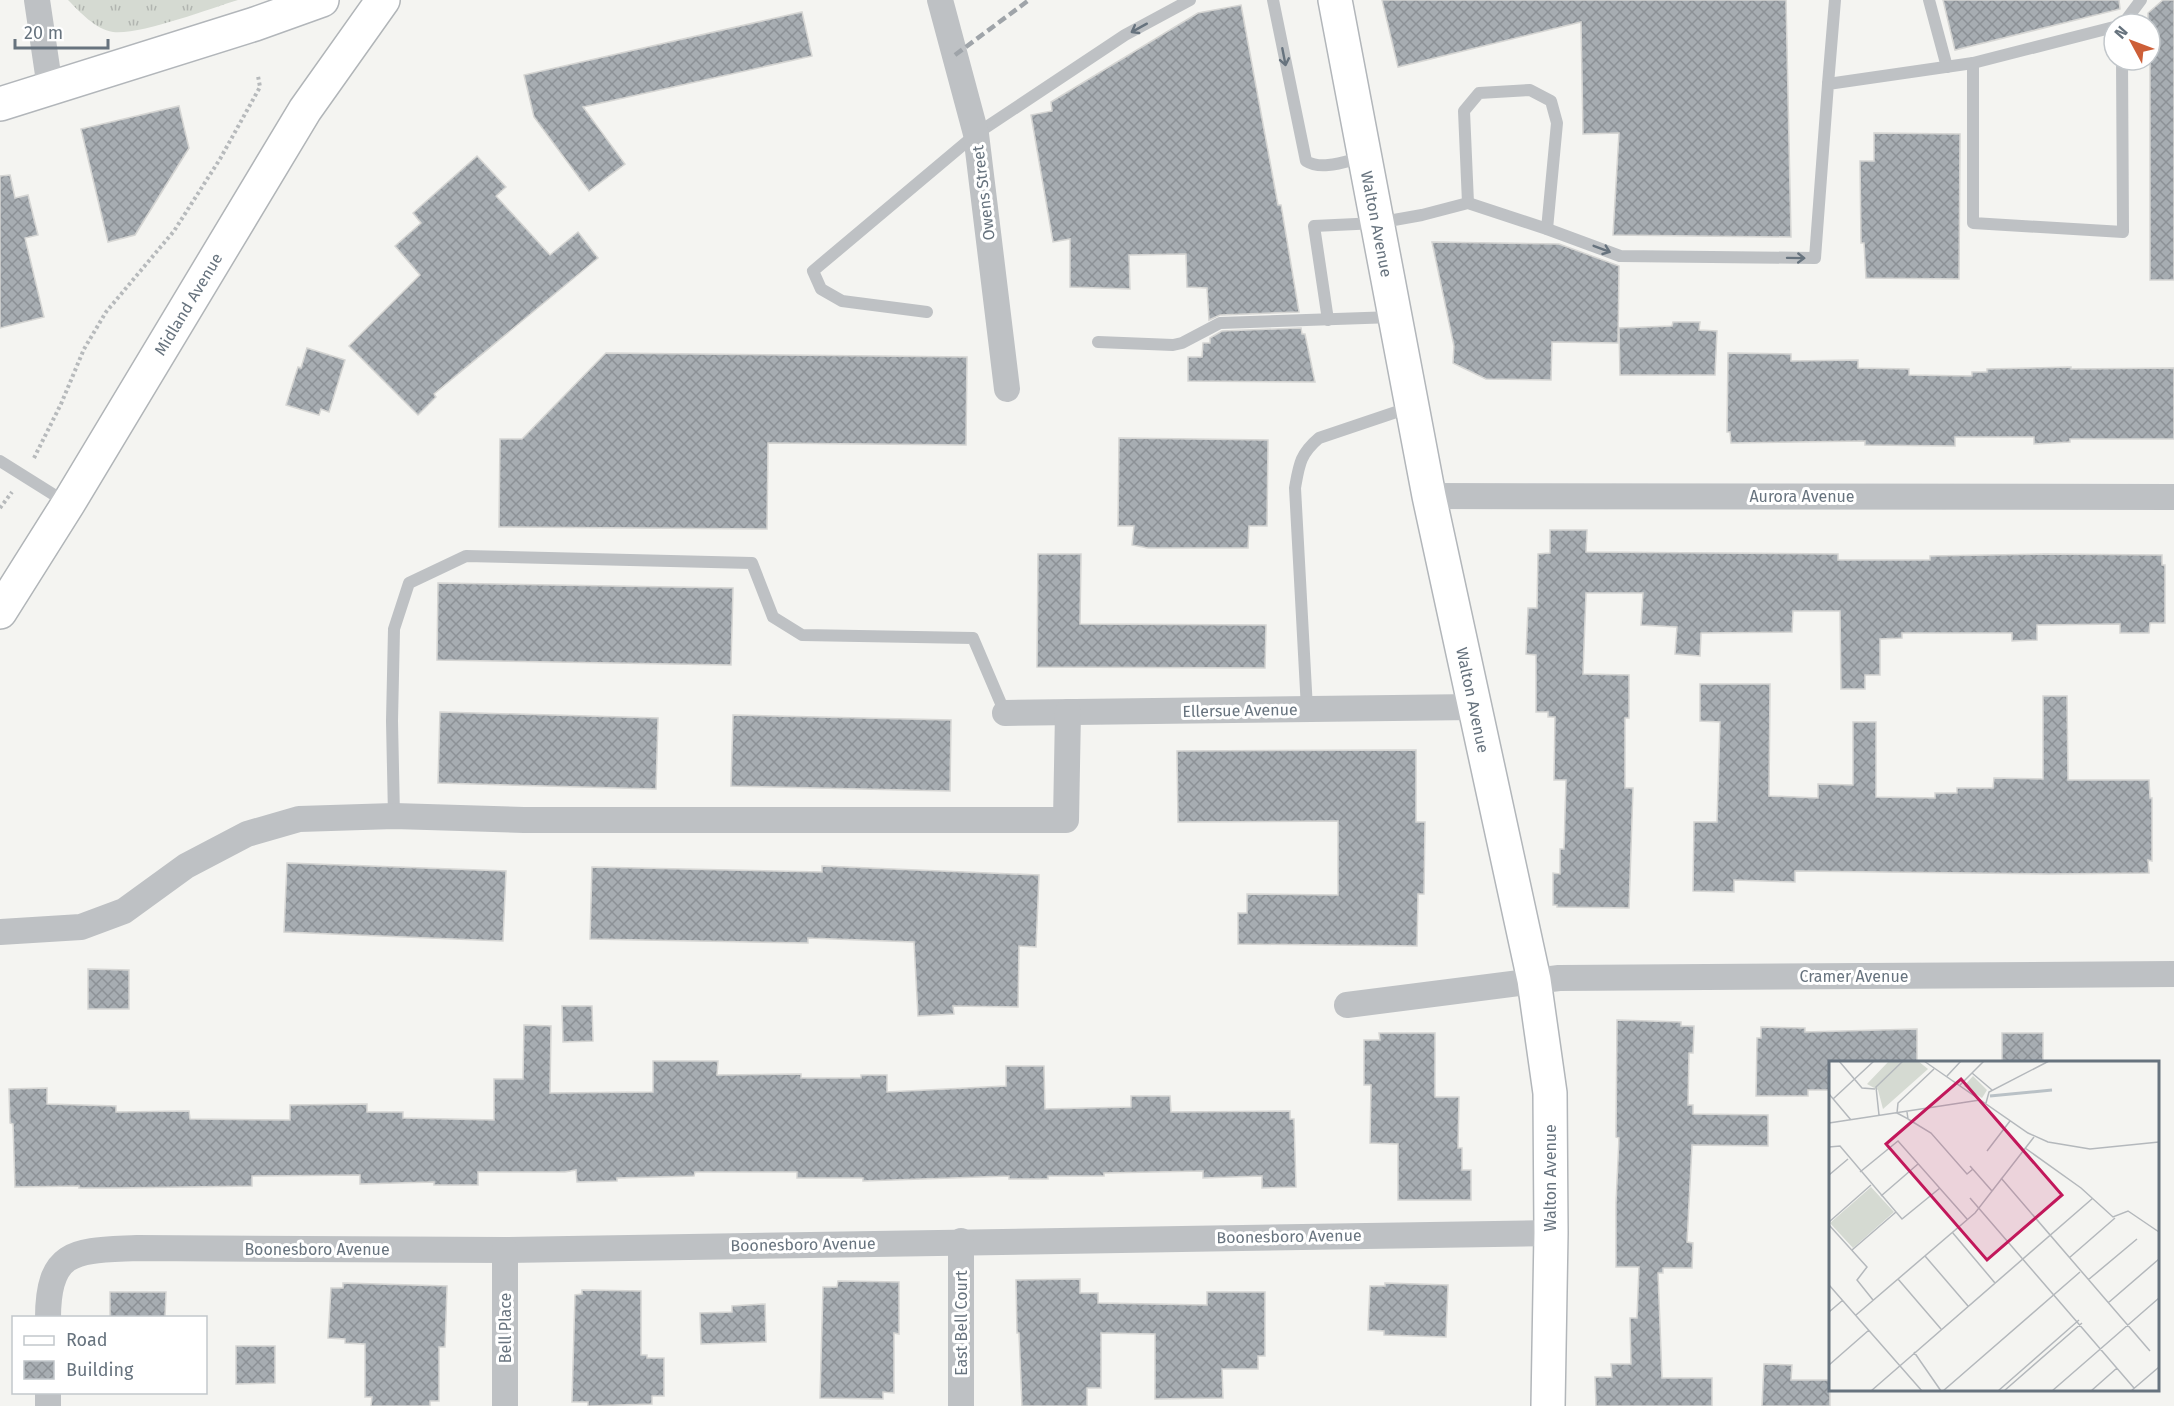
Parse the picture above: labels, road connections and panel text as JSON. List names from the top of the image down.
{
  "streets": {
    "street": [
      "Owens Street",
      "Walton Avenue",
      "Midland Avenue",
      "Aurora Avenue",
      "Ellersue Avenue",
      "Cramer Avenue",
      "Boonesboro Avenue",
      "East Bell Court",
      "Bell Place"
    ]
  },
  "crossings": [
    ["Walton Avenue", "Aurora Avenue"],
    ["Walton Avenue", "Ellersue Avenue"],
    ["Walton Avenue", "Cramer Avenue"],
    ["Walton Avenue", "Boonesboro Avenue"],
    ["Boonesboro Avenue", "East Bell Court"],
    ["Boonesboro Avenue", "Bell Place"]
  ],
  "legend": ["Road", "Building"],
  "scale_bar": "20 m",
  "north": "top left"
}
